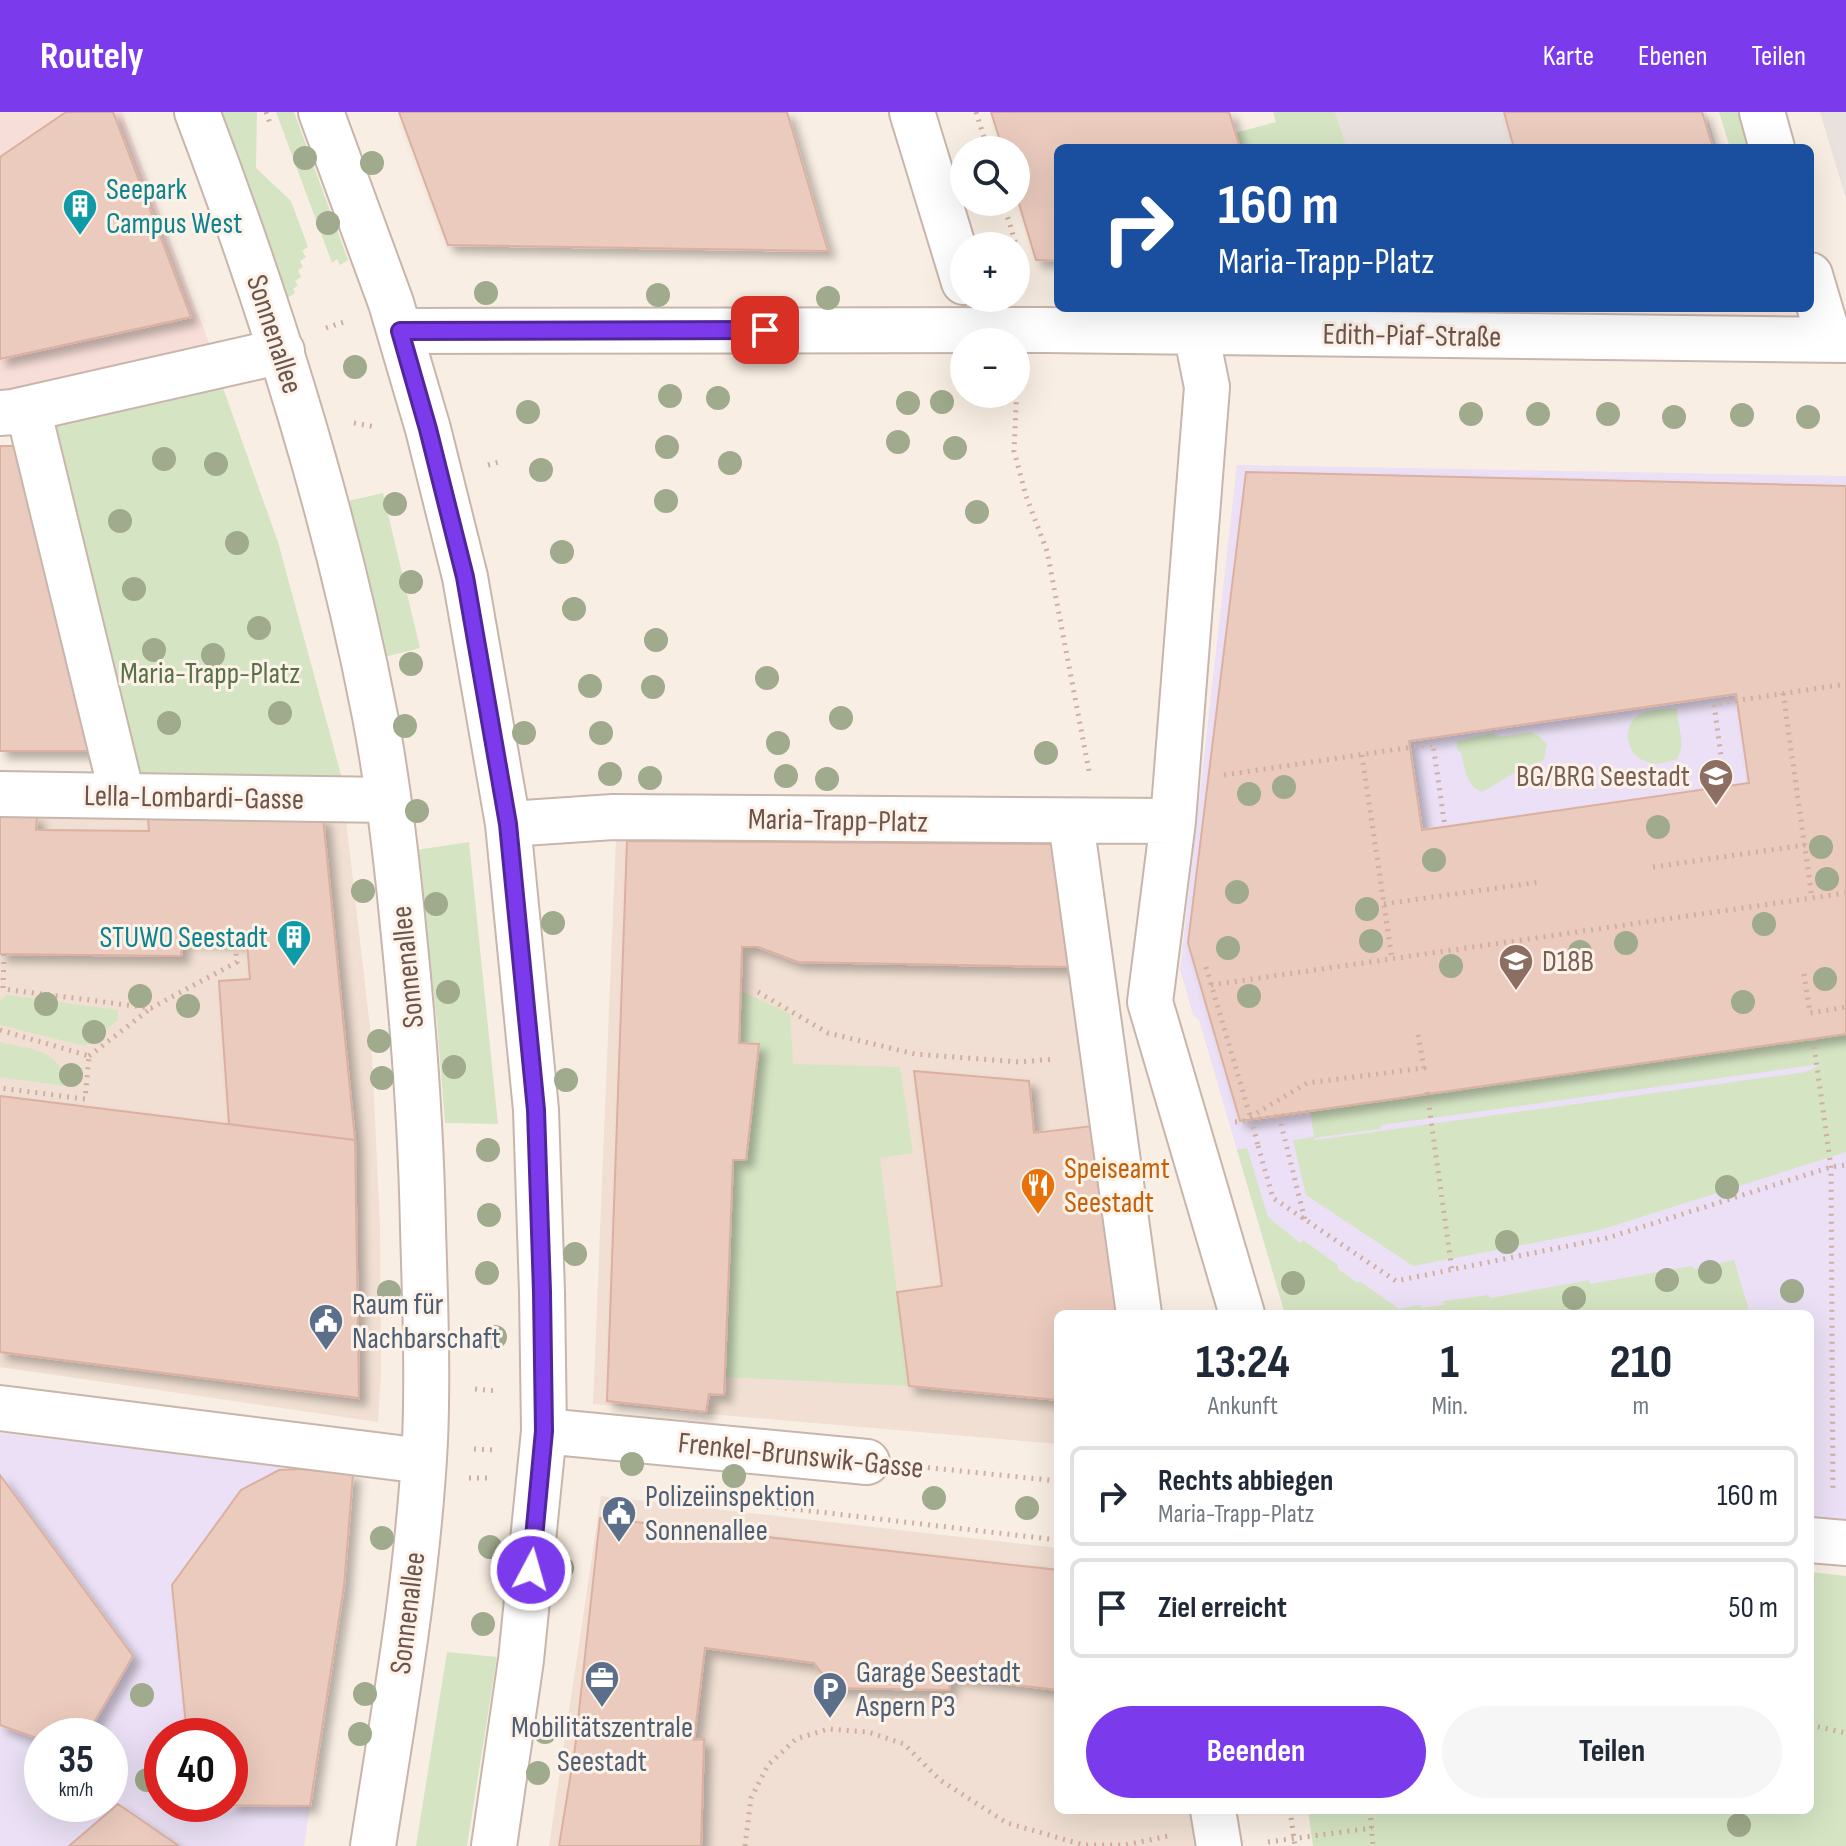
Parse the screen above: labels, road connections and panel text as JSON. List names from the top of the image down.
{
  "streets": {
    "street": [
      "Sonnenallee",
      "Edith-Piaf-Straße",
      "Lella-Lombardi-Gasse",
      "Maria-Trapp-Platz",
      "Frenkel-Brunswik-Gasse"
    ]
  },
  "crossings": [
    ["Sonnenallee", "Lella-Lombardi-Gasse"]
  ],
  "parks": ["Maria-Trapp-Platz"],
  "places": {
    "building": ["Seepark Campus West", "STUWO Seestadt"],
    "school or university": ["BG/BRG Seestadt", "D18B"],
    "restaurant": ["Speiseamt Seestadt"],
    "public building": ["Raum für Nachbarschaft", "Polizeiinspektion Sonnenallee"],
    "office": ["Mobilitätszentrale Seestadt"],
    "parking": ["Garage Seestadt Aspern P3"]
  },
  "page": {
    "header": "Routely",
    "nav": ["Karte", "Ebenen", "Teilen"],
    "map_buttons": ["+", "−"],
    "turn": ["160 m", "Maria-Trapp-Platz"],
    "eta": [
      "13:24",
      "Ankunft",
      "1",
      "Min.",
      "210",
      "m"
    ],
    "list": [
      {
        "name": "Rechts abbiegen",
        "note": "Maria-Trapp-Platz",
        "value": "160 m"
      },
      {
        "name": "Ziel erreicht",
        "value": "50 m"
      }
    ],
    "buttons": ["Beenden", "Teilen"],
    "speed": "35 km/h",
    "limit": "40"
  }
}
